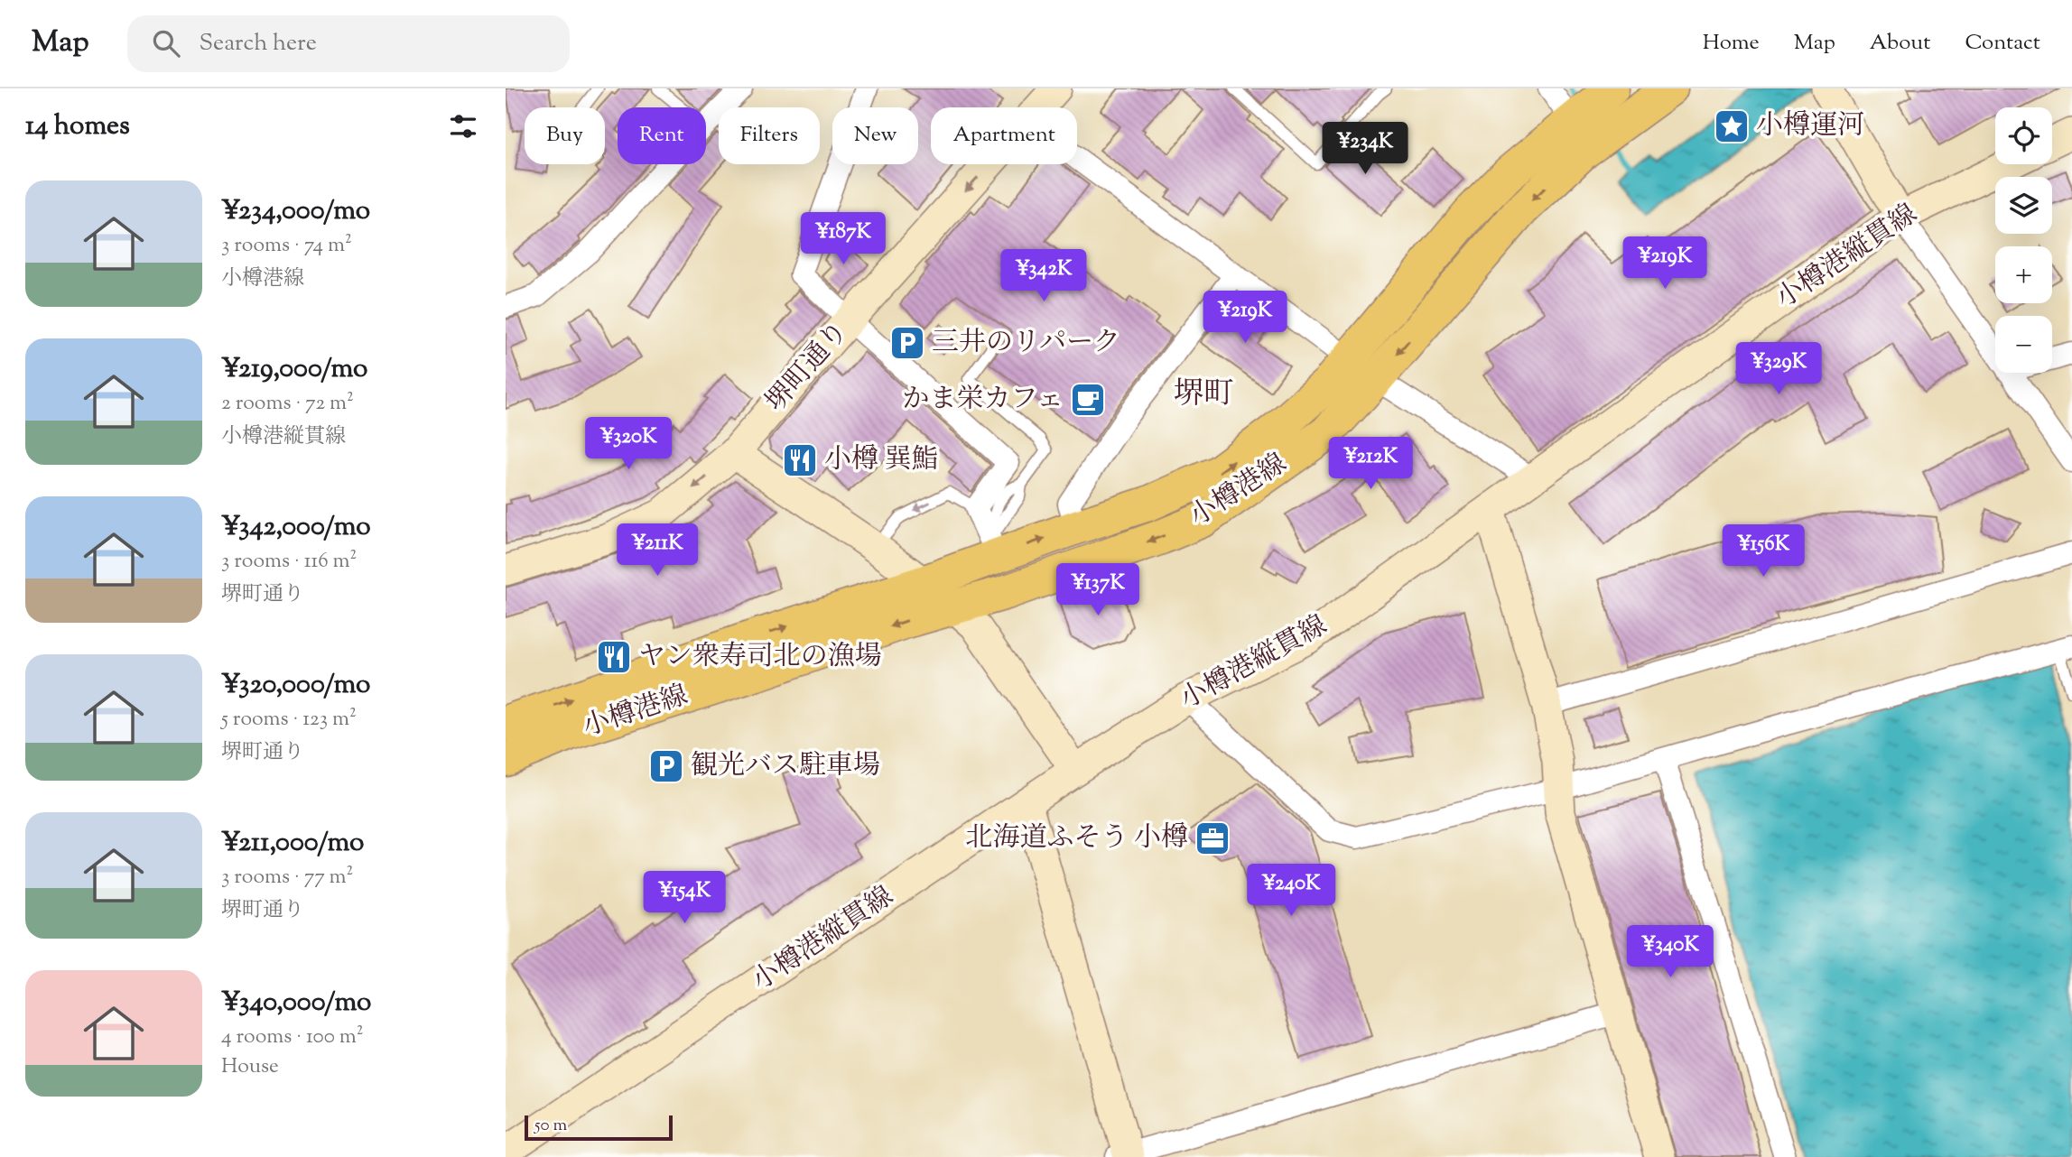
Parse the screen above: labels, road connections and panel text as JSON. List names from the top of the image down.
{
  "streets": {
    "main road": ["小樽港線"],
    "street": ["小樽港縦貫線", "堺町通り"]
  },
  "districts": ["堺町"],
  "places": {
    "place": ["小樽運河"],
    "parking": ["三井のリパーク", "観光バス駐車場"],
    "cafe": ["かま栄カフェ"],
    "restaurant": ["小樽 巽鮨", "ヤン衆寿司北の漁場"],
    "office": ["北海道ふそう 小樽"]
  },
  "scale_bar": "50 m",
  "page": {
    "header": "Map",
    "search": "Search here",
    "nav": [
      "Home",
      "Map",
      "About",
      "Contact"
    ],
    "heading": "14 homes",
    "map_buttons": ["+", "−"],
    "chip": [
      "Buy",
      "Rent",
      "Filters",
      "New",
      "Apartment"
    ],
    "price": [
      "¥234K",
      "¥187K",
      "¥219K",
      "¥342K",
      "¥219K",
      "¥329K",
      "¥320K",
      "¥212K",
      "¥211K",
      "¥156K",
      "¥137K",
      "¥240K",
      "¥154K",
      "¥340K"
    ],
    "list": [
      {
        "name": "¥234,000/mo",
        "note": "3 rooms · 74 m² · 小樽港線"
      },
      {
        "name": "¥219,000/mo",
        "note": "2 rooms · 72 m² · 小樽港縦貫線"
      },
      {
        "name": "¥342,000/mo",
        "note": "3 rooms · 116 m² · 堺町通り"
      },
      {
        "name": "¥320,000/mo",
        "note": "5 rooms · 123 m² · 堺町通り"
      },
      {
        "name": "¥211,000/mo",
        "note": "3 rooms · 77 m² · 堺町通り"
      },
      {
        "name": "¥340,000/mo",
        "note": "4 rooms · 100 m² · House"
      }
    ],
    "scale": "50 m"
  }
}
